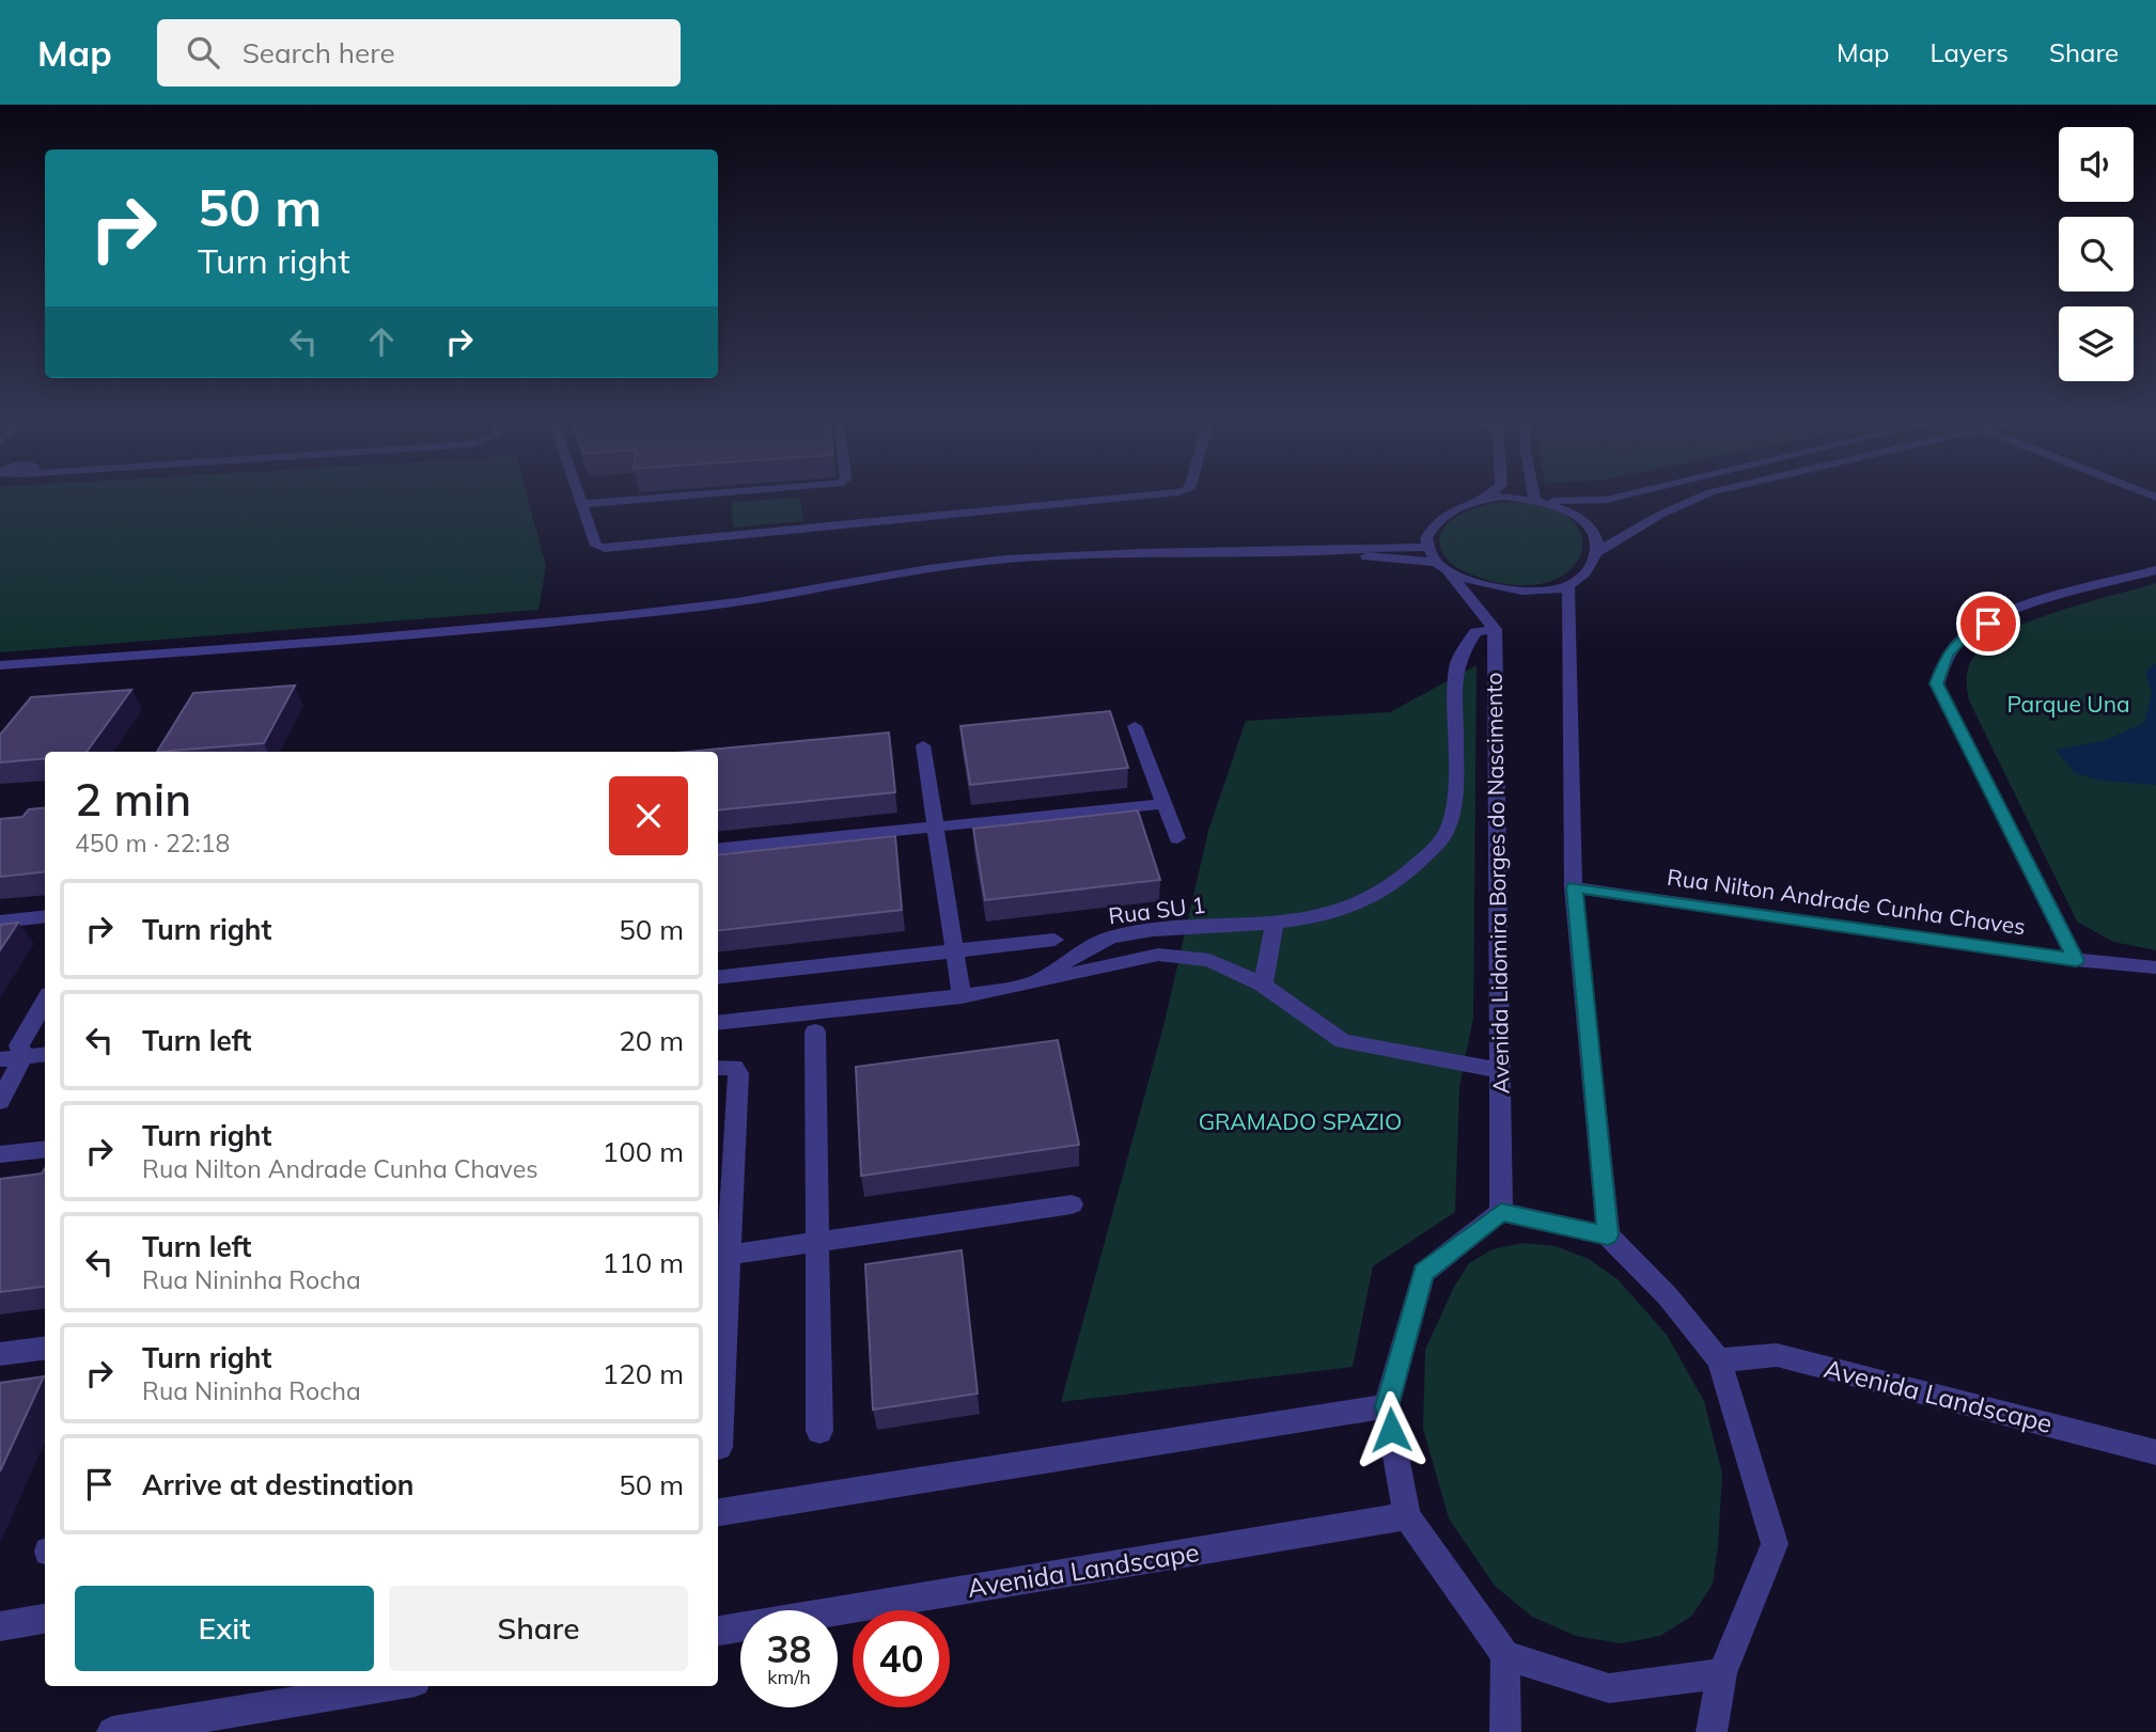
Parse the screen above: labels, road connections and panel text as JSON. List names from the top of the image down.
{
  "streets": {
    "street": [
      "Avenida Lidomira Borges do Nascimento",
      "Rua Nilton Andrade Cunha Chaves",
      "Rua SU 1",
      "Avenida Landscape"
    ]
  },
  "crossings": [
    ["Avenida Lidomira Borges do Nascimento", "Rua SU 1"]
  ],
  "parks": ["Parque Una", "GRAMADO SPAZIO"],
  "page": {
    "header": "Map",
    "search": "Search here",
    "nav": ["Map", "Layers", "Share"],
    "turn": ["50 m", "Turn right"],
    "heading": ["2 min", "450 m · 22:18"],
    "list": [
      {
        "name": "Turn right",
        "value": "50 m"
      },
      {
        "name": "Turn left",
        "value": "20 m"
      },
      {
        "name": "Turn right",
        "note": "Rua Nilton Andrade Cunha Chaves",
        "value": "100 m"
      },
      {
        "name": "Turn left",
        "note": "Rua Nininha Rocha",
        "value": "110 m"
      },
      {
        "name": "Turn right",
        "note": "Rua Nininha Rocha",
        "value": "120 m"
      },
      {
        "name": "Arrive at destination",
        "value": "50 m"
      }
    ],
    "buttons": ["Exit", "Share"],
    "speed": "38 km/h",
    "limit": "40"
  }
}
